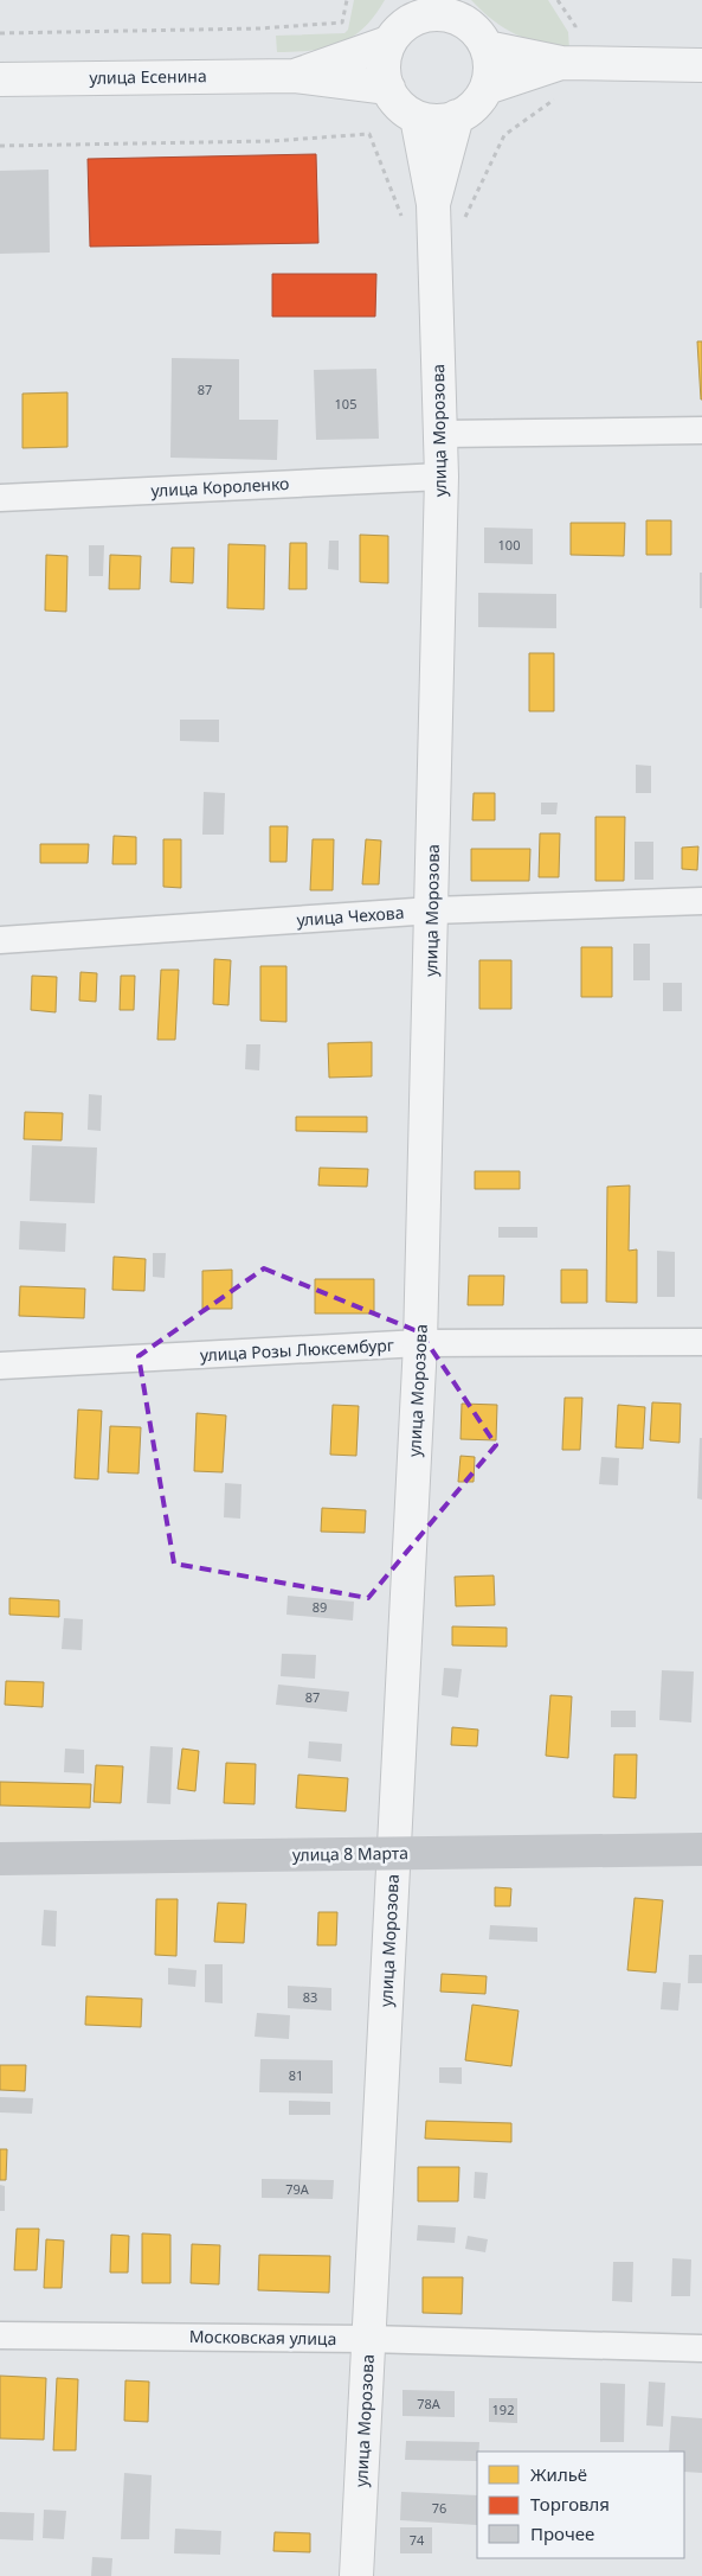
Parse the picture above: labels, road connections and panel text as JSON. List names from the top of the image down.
{
  "streets": {
    "main road": ["улица 8 Марта"],
    "street": [
      "улица Есенина",
      "улица Морозова",
      "улица Короленко",
      "улица Чехова",
      "улица Розы Люксембург",
      "Московская улица"
    ]
  },
  "crossings": [
    ["улица Морозова", "улица Короленко"],
    ["улица Морозова", "улица Чехова"],
    ["улица Морозова", "улица Розы Люксембург"],
    ["улица Морозова", "улица 8 Марта"],
    ["улица Морозова", "Московская улица"]
  ],
  "house_numbers": [
    "87",
    "105",
    "100",
    "89",
    "87",
    "83",
    "81",
    "79А",
    "78А",
    "192",
    "76",
    "74"
  ],
  "legend": ["Жильё", "Торговля", "Прочее"]
}
